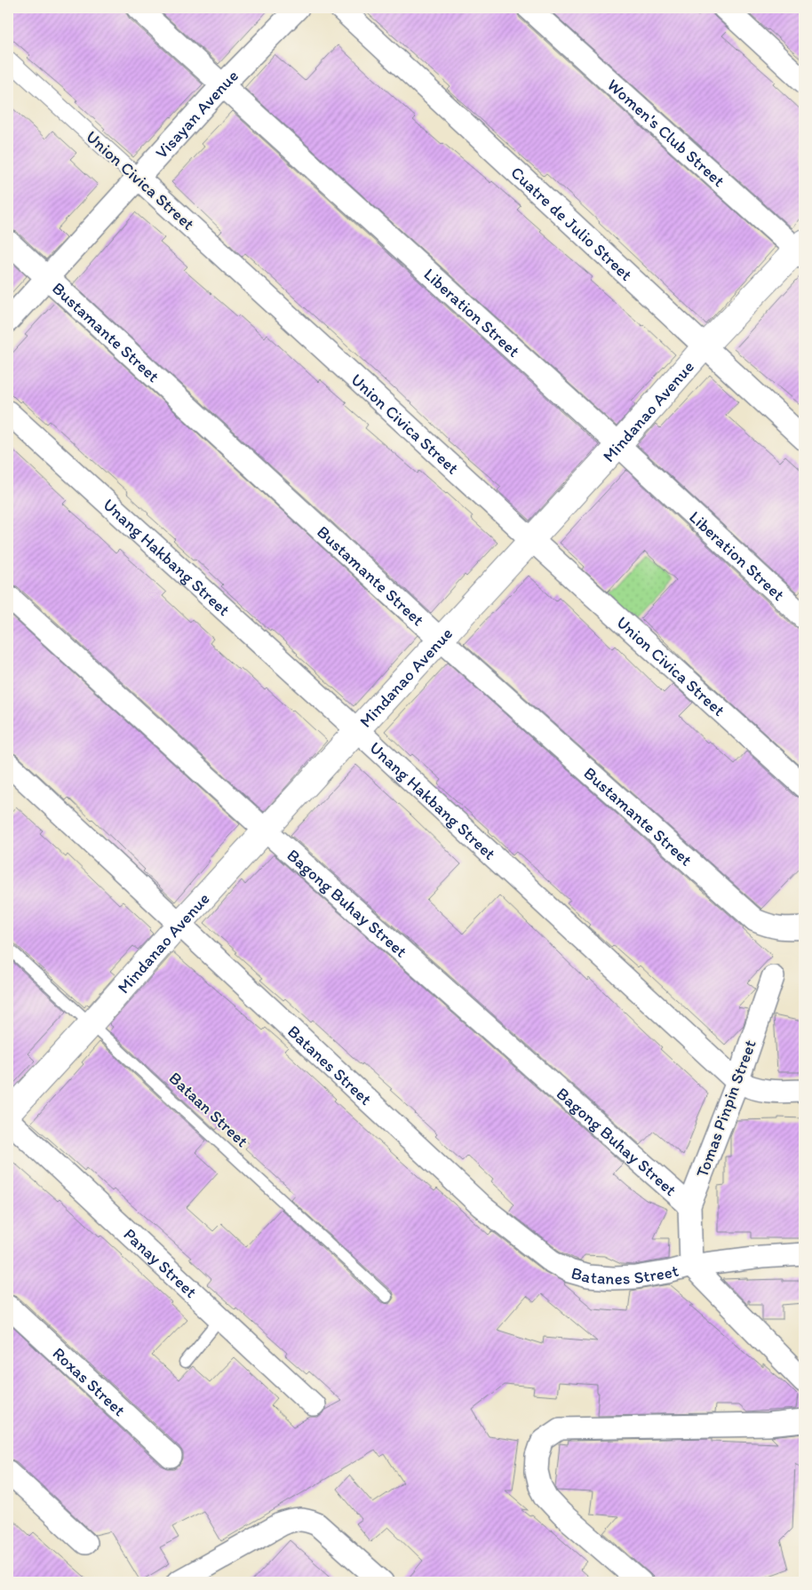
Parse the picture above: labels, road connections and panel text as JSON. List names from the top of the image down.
{
  "streets": {
    "street": [
      "Visayan Avenue",
      "Women's Club Street",
      "Union Civica Street",
      "Cuatre de Julio Street",
      "Liberation Street",
      "Bustamante Street",
      "Mindanao Avenue",
      "Unang Hakbang Street",
      "Bagong Buhay Street",
      "Batanes Street",
      "Tomas Pinpin Street",
      "Panay Street",
      "Roxas Street"
    ],
    "lane": ["Bataan Street"]
  },
  "crossings": [
    ["Visayan Avenue", "Union Civica Street"],
    ["Visayan Avenue", "Liberation Street"],
    ["Visayan Avenue", "Bustamante Street"],
    ["Women's Club Street", "Mindanao Avenue"],
    ["Union Civica Street", "Mindanao Avenue"],
    ["Cuatre de Julio Street", "Mindanao Avenue"],
    ["Liberation Street", "Mindanao Avenue"],
    ["Bustamante Street", "Mindanao Avenue"],
    ["Mindanao Avenue", "Unang Hakbang Street"],
    ["Mindanao Avenue", "Bagong Buhay Street"],
    ["Mindanao Avenue", "Batanes Street"],
    ["Mindanao Avenue", "Bataan Street"],
    ["Unang Hakbang Street", "Tomas Pinpin Street"],
    ["Bagong Buhay Street", "Tomas Pinpin Street"],
    ["Batanes Street", "Tomas Pinpin Street"]
  ]
}
